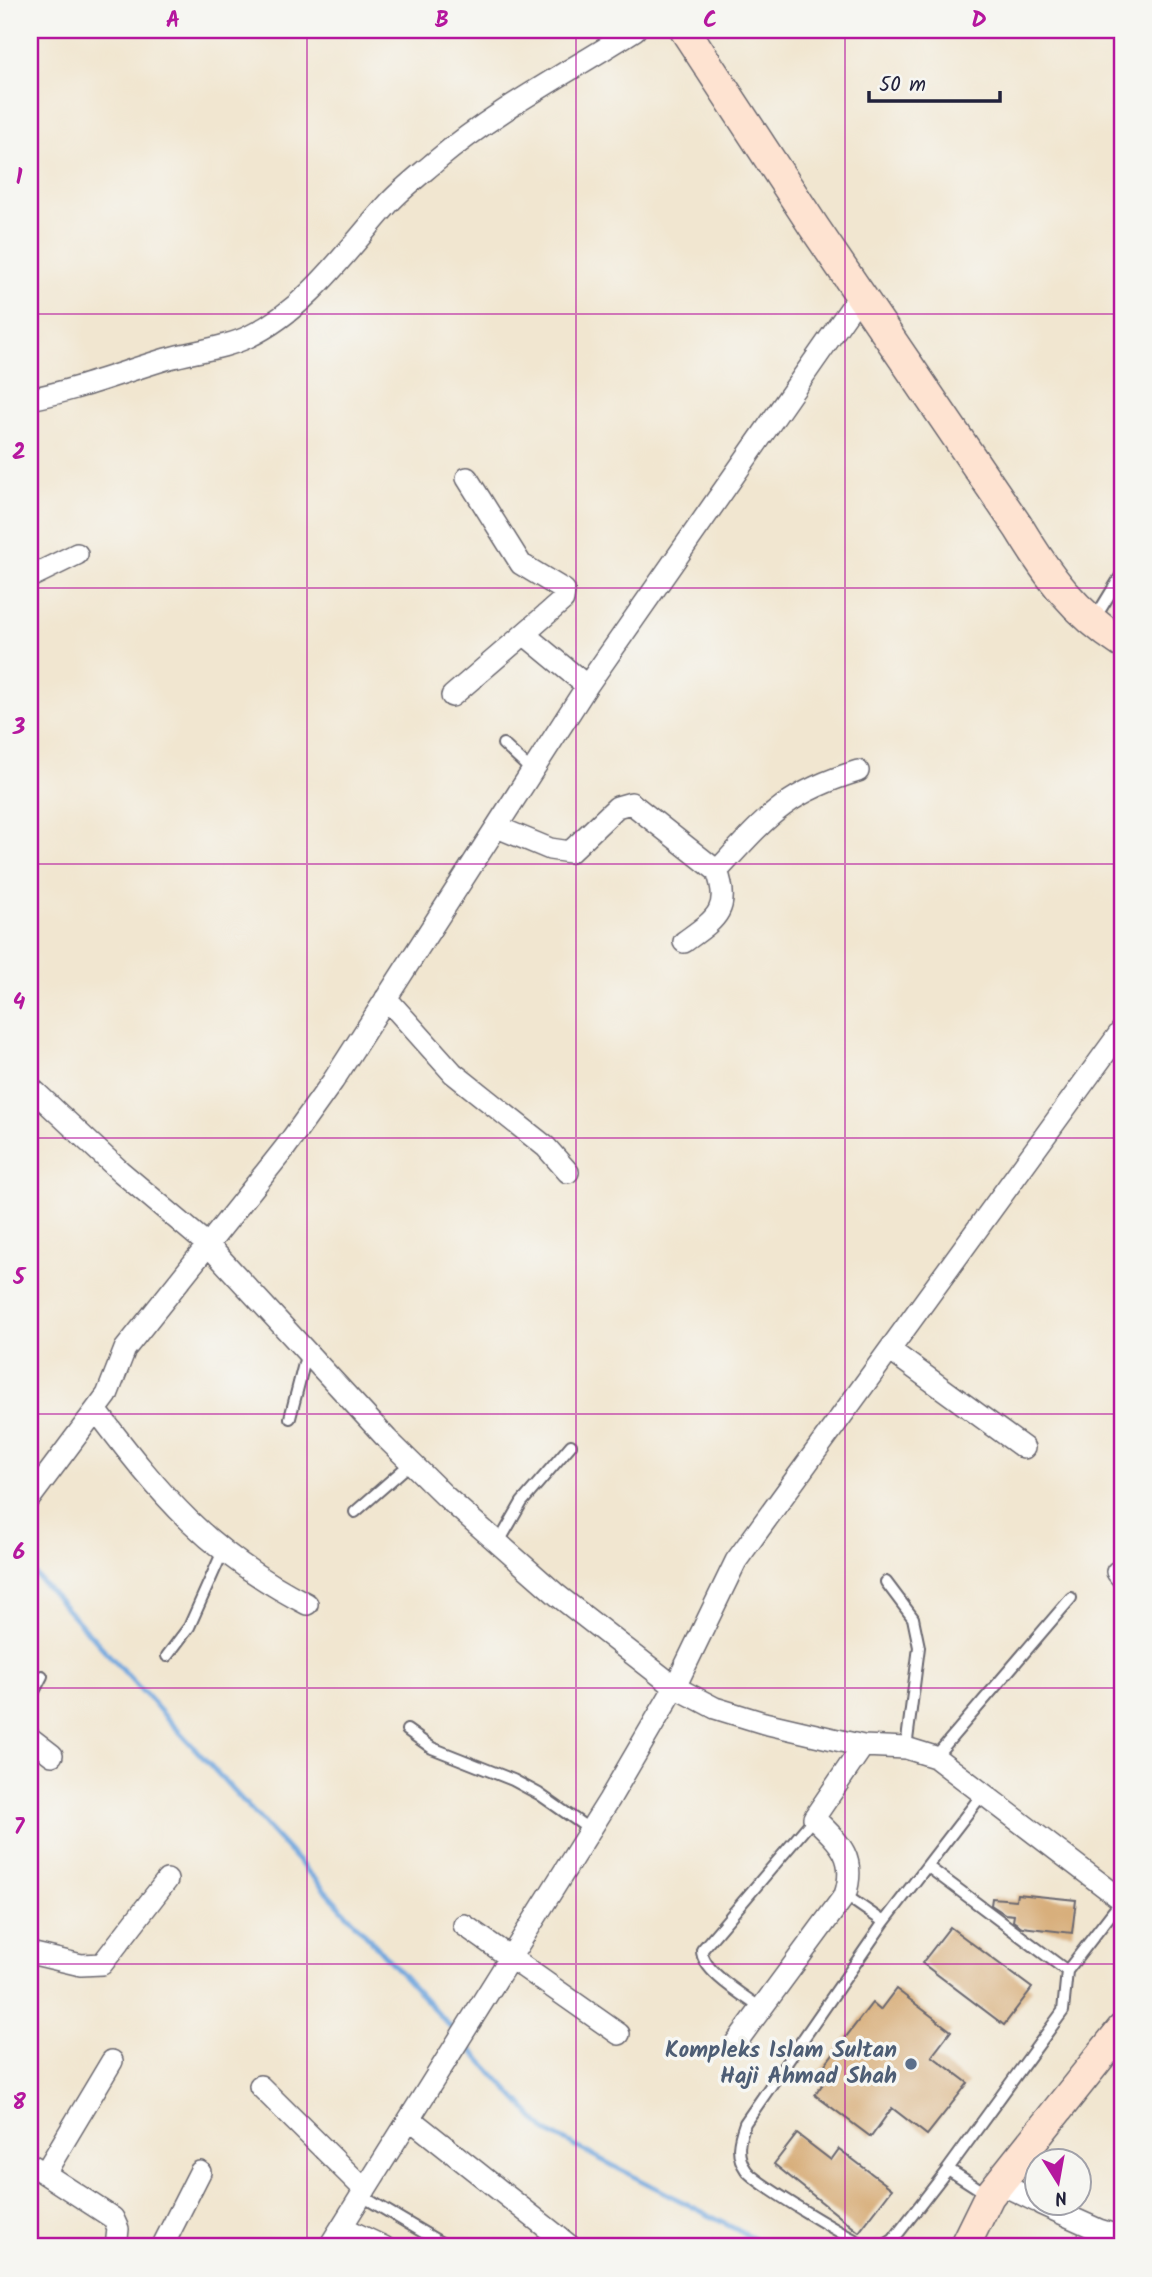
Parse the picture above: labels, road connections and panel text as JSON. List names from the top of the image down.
{
  "places": ["Kompleks Islam Sultan Haji Ahmad Shah"],
  "scale_bar": "50 m",
  "north": "bottom",
  "grid": {
    "columns": [
      "A",
      "B",
      "C",
      "D"
    ],
    "rows": [
      "1",
      "2",
      "3",
      "4",
      "5",
      "6",
      "7",
      "8"
    ]
  }
}
